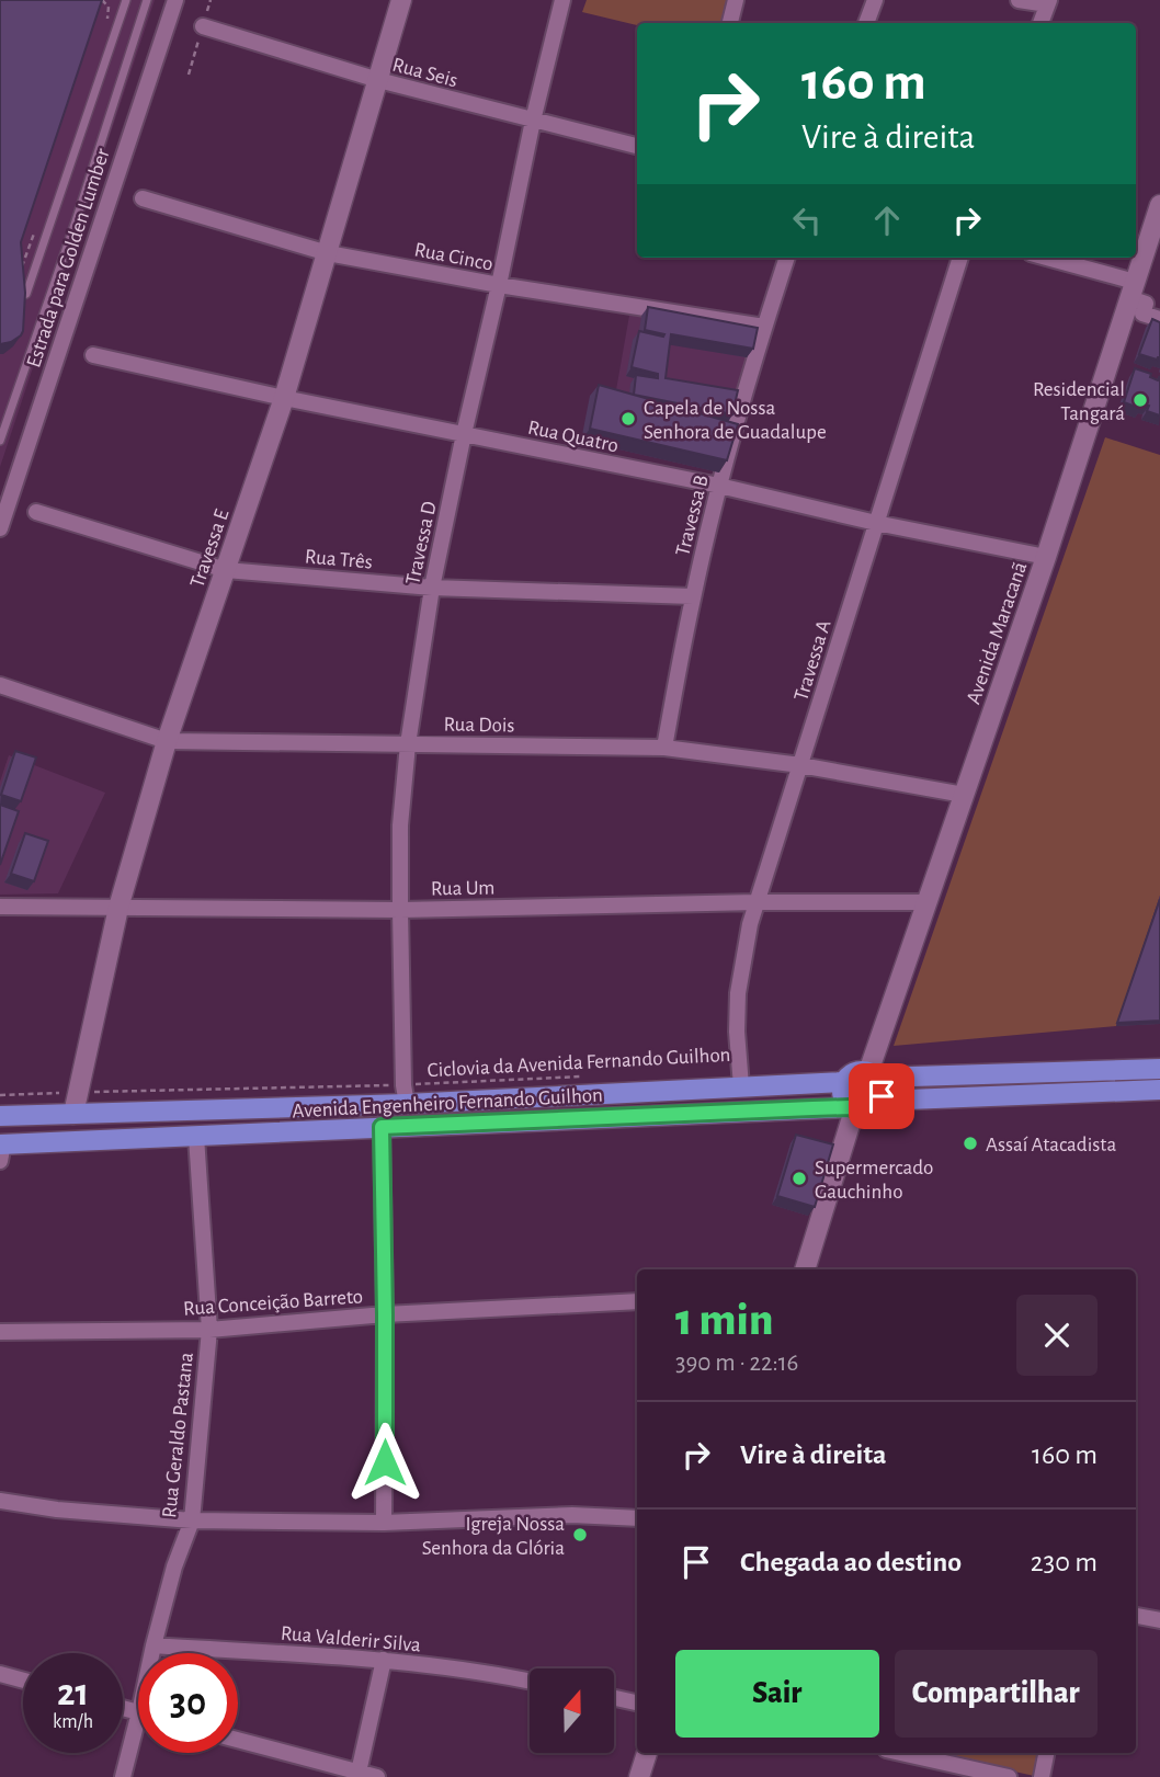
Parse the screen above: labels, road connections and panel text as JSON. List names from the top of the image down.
{
  "streets": {
    "main road": ["Avenida Engenheiro Fernando Guilhon"],
    "street": [
      "Rua Seis",
      "Rua Cinco",
      "Estrada para Golden Lumber",
      "Rua Quatro",
      "Travessa B",
      "Travessa D",
      "Travessa E",
      "Rua Três",
      "Avenida Maracanã",
      "Travessa A",
      "Rua Dois",
      "Rua Um",
      "Rua Conceição Barreto",
      "Rua Geraldo Pastana",
      "Rua Valderir Silva"
    ],
    "path": ["Ciclovia da Avenida Fernando Guilhon"]
  },
  "crossings": [
    ["Rua Seis", "Travessa D"],
    ["Rua Seis", "Travessa E"],
    ["Rua Cinco", "Travessa B"],
    ["Rua Cinco", "Travessa D"],
    ["Rua Cinco", "Travessa E"],
    ["Rua Quatro", "Travessa B"],
    ["Rua Quatro", "Travessa D"],
    ["Rua Quatro", "Travessa E"],
    ["Rua Quatro", "Avenida Maracanã"],
    ["Rua Quatro", "Travessa A"],
    ["Travessa B", "Rua Três"],
    ["Travessa B", "Rua Dois"],
    ["Travessa D", "Rua Três"],
    ["Travessa D", "Rua Dois"],
    ["Travessa D", "Rua Um"],
    ["Travessa D", "Ciclovia da Avenida Fernando Guilhon"],
    ["Travessa D", "Avenida Engenheiro Fernando Guilhon"],
    ["Travessa E", "Rua Três"],
    ["Travessa E", "Rua Dois"],
    ["Travessa E", "Rua Um"],
    ["Travessa E", "Ciclovia da Avenida Fernando Guilhon"],
    ["Travessa E", "Avenida Engenheiro Fernando Guilhon"],
    ["Avenida Maracanã", "Rua Dois"],
    ["Avenida Maracanã", "Rua Um"],
    ["Avenida Maracanã", "Avenida Engenheiro Fernando Guilhon"],
    ["Travessa A", "Rua Dois"],
    ["Travessa A", "Rua Um"],
    ["Travessa A", "Avenida Engenheiro Fernando Guilhon"],
    ["Ciclovia da Avenida Fernando Guilhon", "Avenida Engenheiro Fernando Guilhon"],
    ["Avenida Engenheiro Fernando Guilhon", "Rua Geraldo Pastana"],
    ["Rua Conceição Barreto", "Rua Geraldo Pastana"],
    ["Rua Geraldo Pastana", "Rua Valderir Silva"]
  ],
  "places": [
    "Residencial Tangará",
    "Capela de Nossa Senhora de Guadalupe",
    "Assaí Atacadista",
    "Supermercado Gauchinho",
    "Igreja Nossa Senhora da Glória"
  ],
  "north": "top",
  "page": {
    "turn": ["160 m", "Vire à direita"],
    "heading": ["1 min", "390 m · 22:16"],
    "list": [
      {
        "name": "Vire à direita",
        "value": "160 m"
      },
      {
        "name": "Chegada ao destino",
        "value": "230 m"
      }
    ],
    "buttons": ["Sair", "Compartilhar"],
    "speed": "21 km/h",
    "limit": "30"
  }
}
